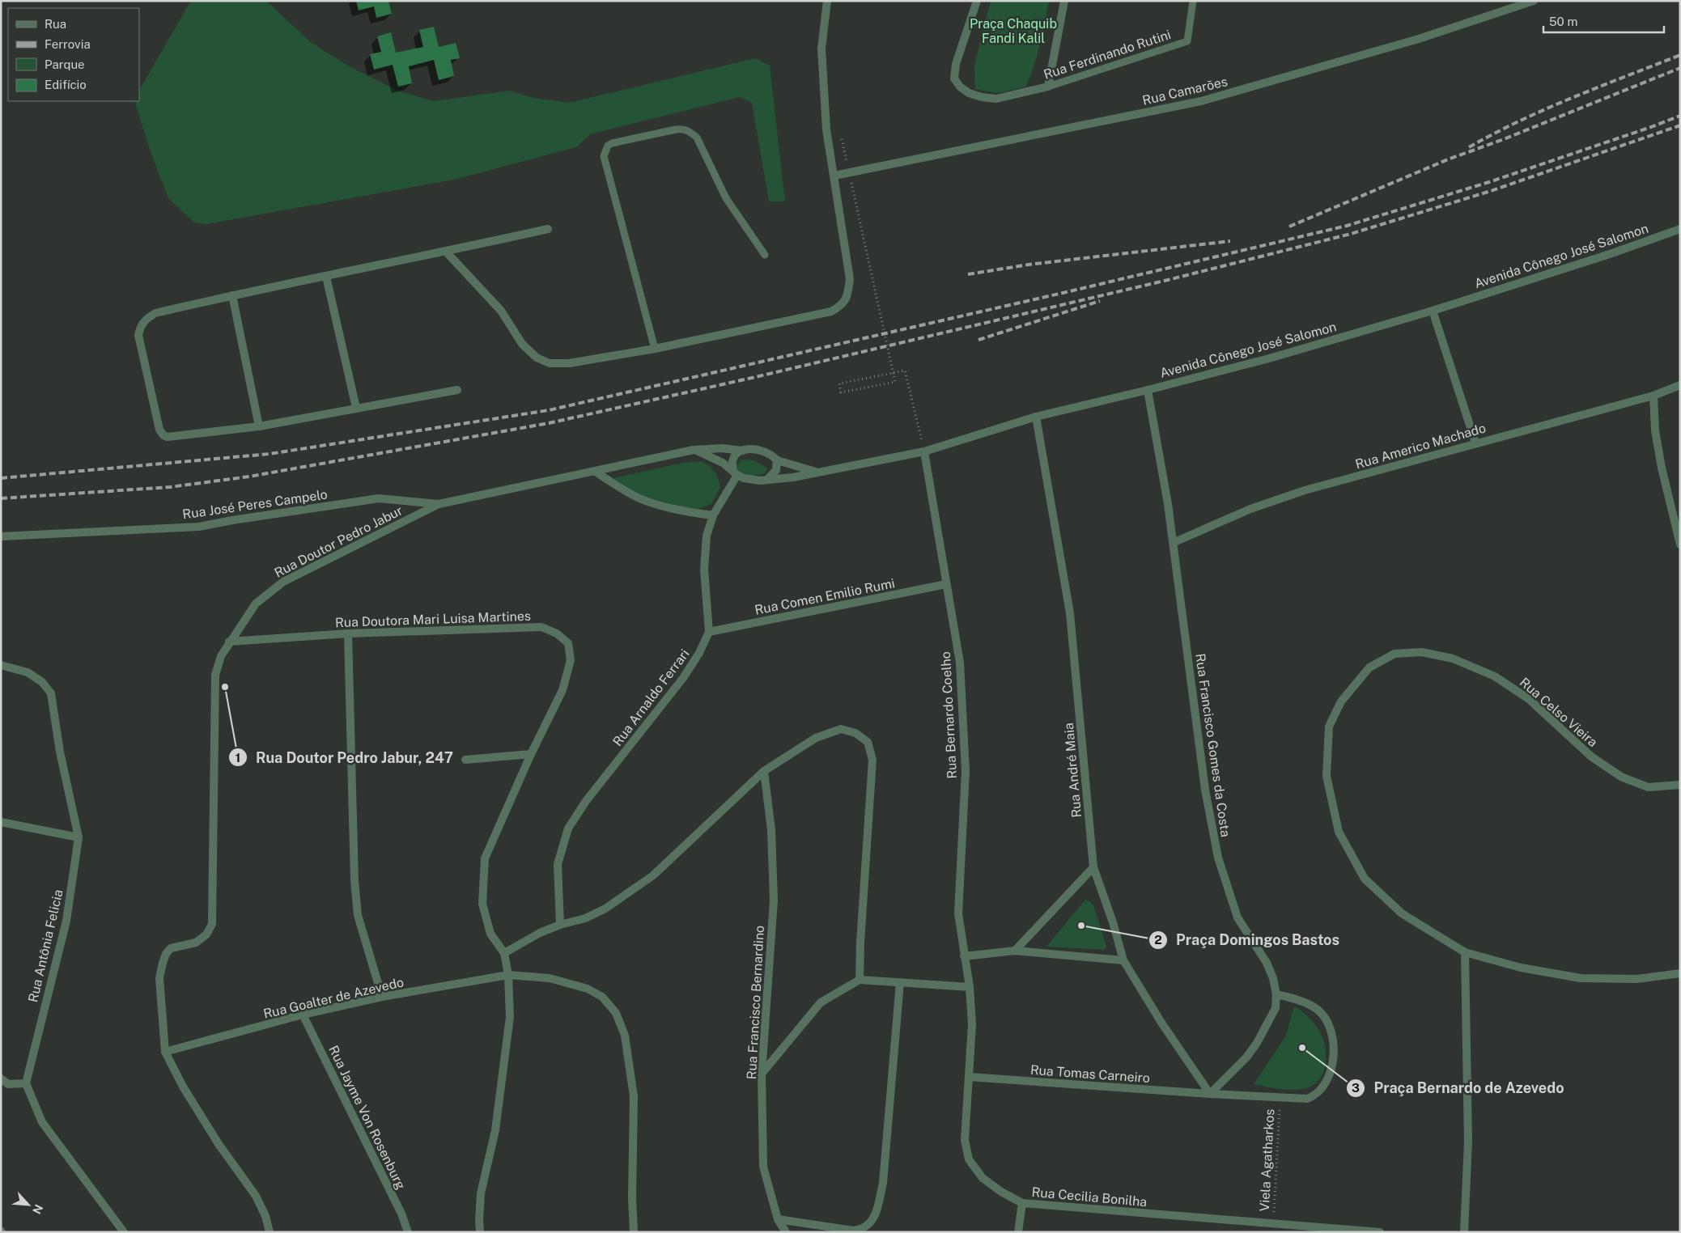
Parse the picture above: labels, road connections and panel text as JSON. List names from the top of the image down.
{
  "streets": {
    "street": [
      "Rua Ferdinando Rutini",
      "Rua Camarões",
      "Avenida Cônego José Salomon",
      "Rua Americo Machado",
      "Rua José Peres Campelo",
      "Rua Doutor Pedro Jabur",
      "Rua Comen Emilio Rumi",
      "Rua Doutora Mari Luisa Martines",
      "Rua Arnaldo Ferrari",
      "Rua Celso Vieira",
      "Rua Bernardo Coelho",
      "Rua Francisco Gomes da Costa",
      "Rua André Maia",
      "Rua Antônia Felicia",
      "Rua Goalter de Azevedo",
      "Rua Francisco Bernardino",
      "Rua Tomas Carneiro",
      "Rua Jayme Von Rosenburg",
      "Rua Cecilia Bonilha"
    ],
    "path": ["Viela Agatharkos"]
  },
  "crossings": [
    ["Avenida Cônego José Salomon", "Rua Doutor Pedro Jabur"],
    ["Avenida Cônego José Salomon", "Rua Arnaldo Ferrari"],
    ["Avenida Cônego José Salomon", "Rua Bernardo Coelho"],
    ["Avenida Cônego José Salomon", "Rua Francisco Gomes da Costa"],
    ["Avenida Cônego José Salomon", "Rua André Maia"],
    ["Rua Americo Machado", "Rua Francisco Gomes da Costa"],
    ["Rua José Peres Campelo", "Rua Doutor Pedro Jabur"],
    ["Rua Doutor Pedro Jabur", "Rua Doutora Mari Luisa Martines"],
    ["Rua Doutor Pedro Jabur", "Rua Arnaldo Ferrari"],
    ["Rua Doutor Pedro Jabur", "Rua Goalter de Azevedo"],
    ["Rua Comen Emilio Rumi", "Rua Arnaldo Ferrari"],
    ["Rua Comen Emilio Rumi", "Rua Bernardo Coelho"],
    ["Rua Doutora Mari Luisa Martines", "Rua Goalter de Azevedo"],
    ["Rua Bernardo Coelho", "Rua Cecilia Bonilha"],
    ["Rua Francisco Gomes da Costa", "Rua André Maia"],
    ["Rua Francisco Gomes da Costa", "Rua Tomas Carneiro"],
    ["Rua André Maia", "Rua Tomas Carneiro"],
    ["Rua Goalter de Azevedo", "Rua Jayme Von Rosenburg"],
    ["Rua Tomas Carneiro", "Viela Agatharkos"],
    ["Rua Tomas Carneiro", "Rua Cecilia Bonilha"],
    ["Viela Agatharkos", "Rua Cecilia Bonilha"]
  ],
  "parks": ["Praça Chaquib Fandi Kalil"],
  "places": ["Rua Doutor Pedro Jabur, 247", "Praça Domingos Bastos", "Praça Bernardo de Azevedo"],
  "legend": [
    "Rua",
    "Ferrovia",
    "Parque",
    "Edifício"
  ],
  "scale_bar": "50 m",
  "north": "bottom right"
}
